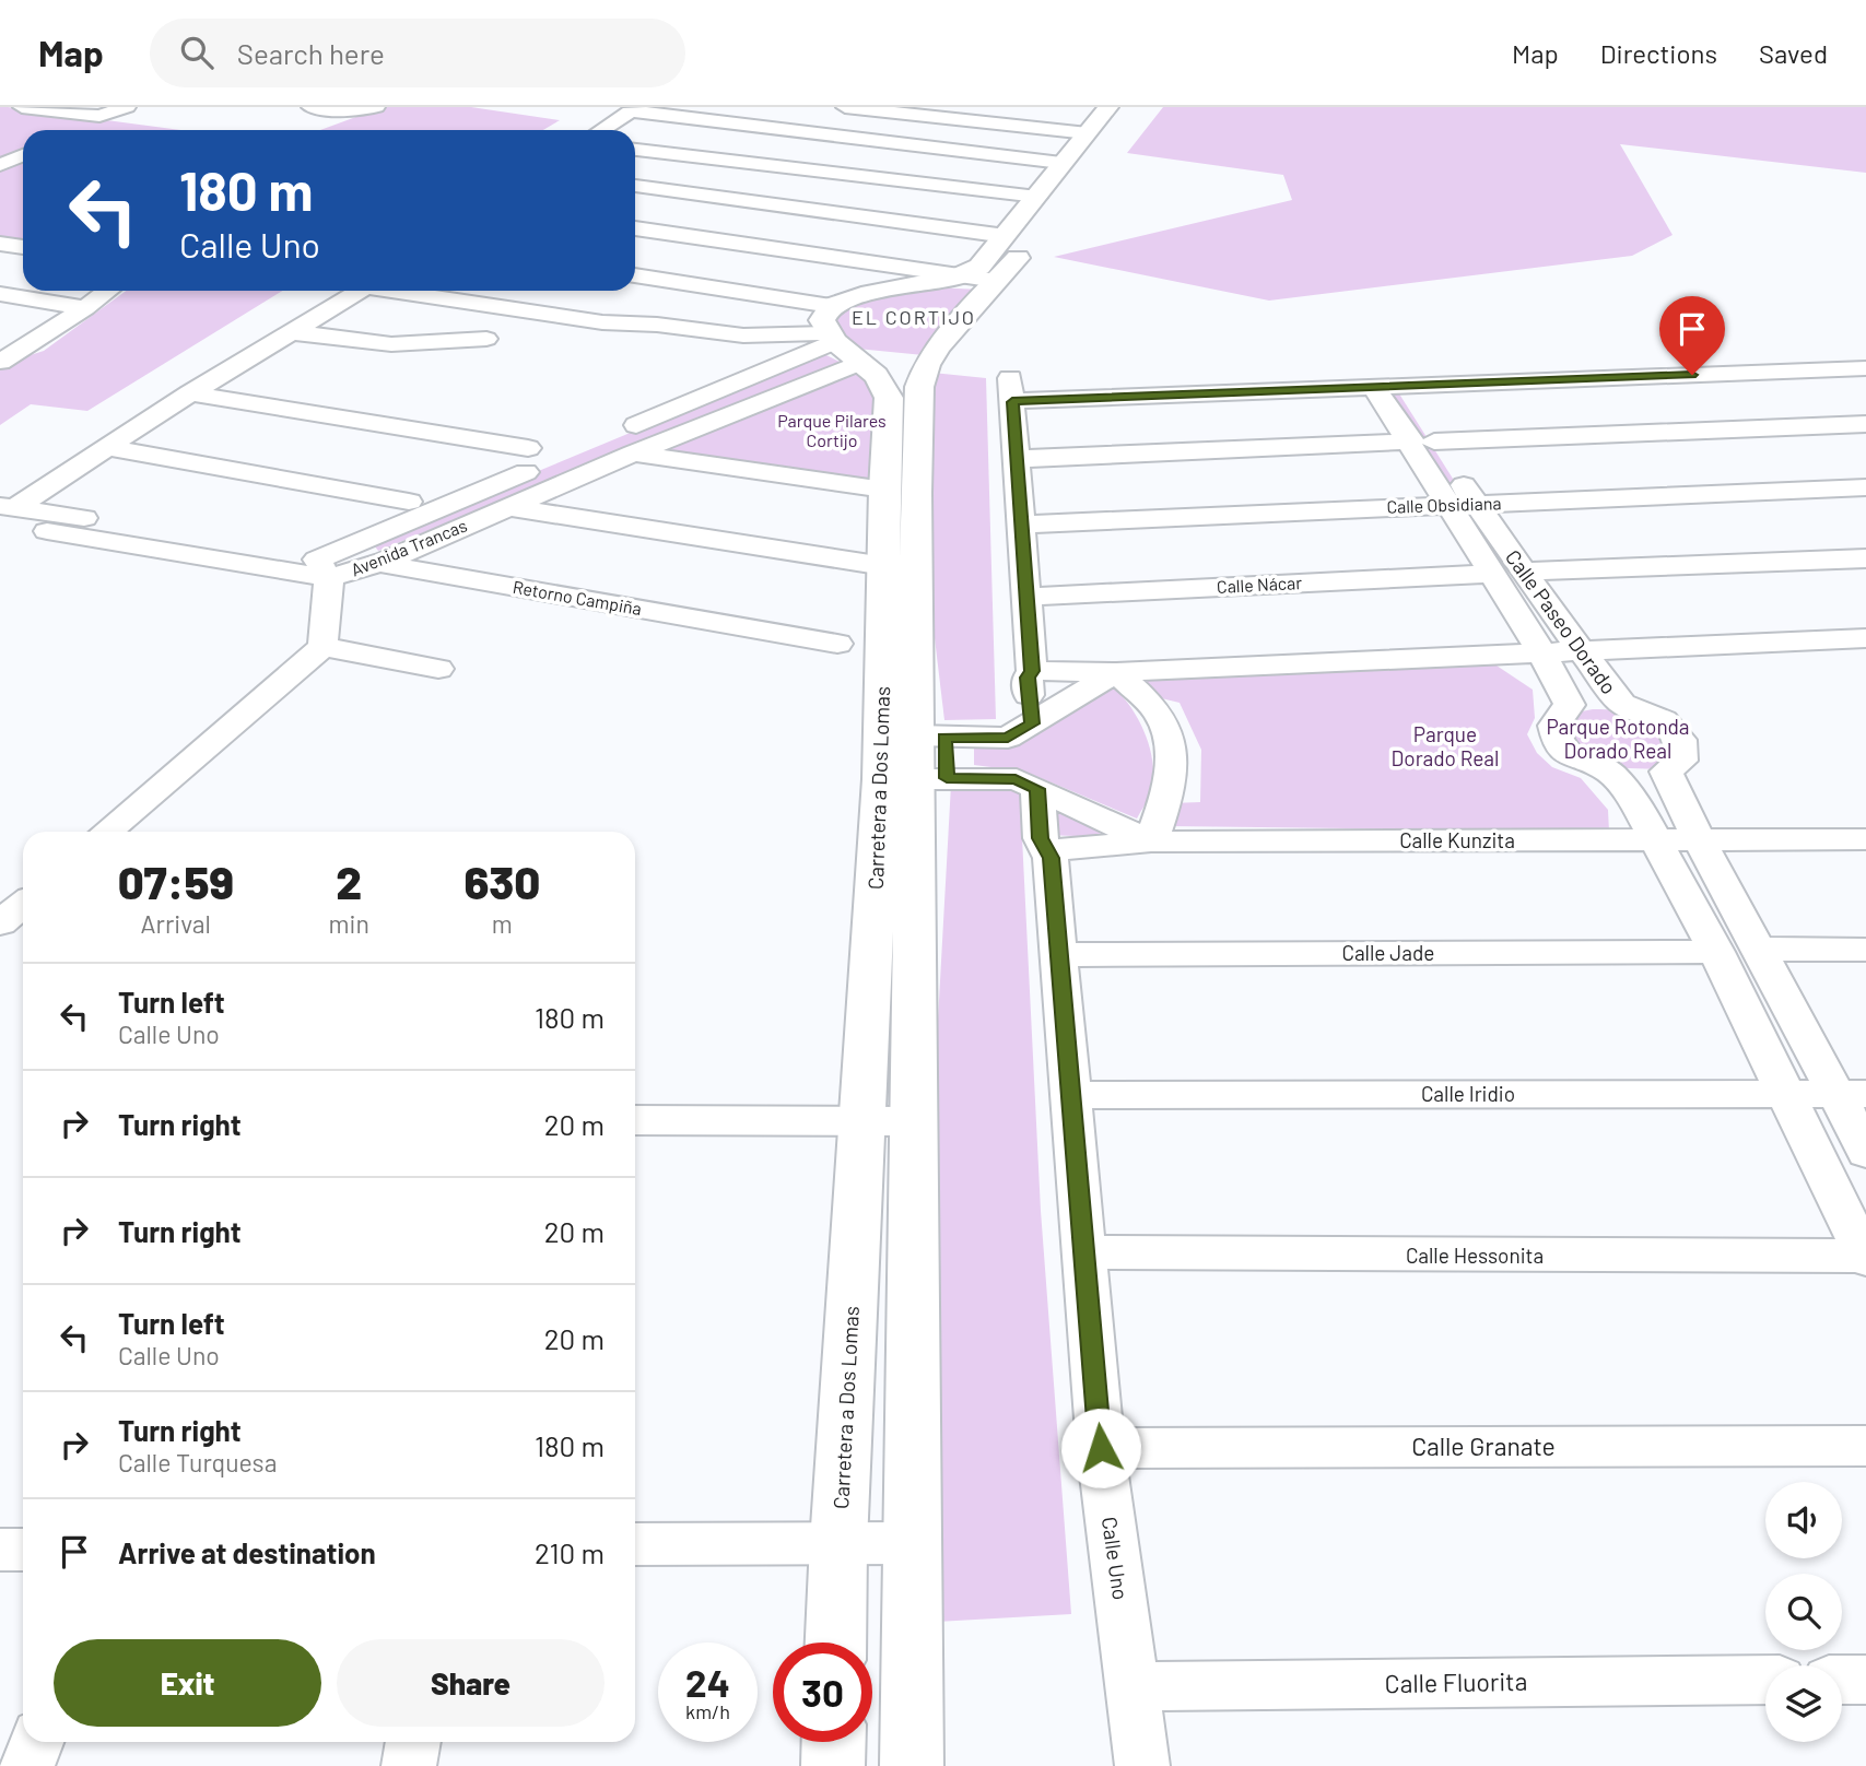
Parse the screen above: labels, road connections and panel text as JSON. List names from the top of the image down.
{
  "streets": {
    "main road": ["Carretera a Dos Lomas"],
    "street": [
      "Calle Obsidiana",
      "Avenida Trancas",
      "Calle Nácar",
      "Retorno Campiña",
      "Calle Paseo Dorado",
      "Calle Kunzita",
      "Calle Jade",
      "Calle Iridio",
      "Calle Hessonita",
      "Calle Granate",
      "Calle Uno",
      "Calle Fluorita"
    ]
  },
  "crossings": [
    ["Calle Obsidiana", "Calle Paseo Dorado"],
    ["Avenida Trancas", "Retorno Campiña"],
    ["Avenida Trancas", "Carretera a Dos Lomas"],
    ["Calle Nácar", "Calle Paseo Dorado"],
    ["Calle Kunzita", "Calle Uno"],
    ["Calle Jade", "Calle Uno"],
    ["Calle Iridio", "Calle Uno"],
    ["Calle Hessonita", "Calle Uno"],
    ["Calle Granate", "Calle Uno"],
    ["Calle Uno", "Calle Fluorita"]
  ],
  "districts": ["EL CORTIJO"],
  "parks": ["Parque Pilares Cortijo", "Parque Rotonda Dorado Real", "Parque Dorado Real"],
  "page": {
    "header": "Map",
    "search": "Search here",
    "nav": ["Map", "Directions", "Saved"],
    "turn": ["180 m", "Calle Uno"],
    "eta": [
      "07:59",
      "Arrival",
      "2",
      "min",
      "630",
      "m"
    ],
    "list": [
      {
        "name": "Turn left",
        "note": "Calle Uno",
        "value": "180 m"
      },
      {
        "name": "Turn right",
        "value": "20 m"
      },
      {
        "name": "Turn right",
        "value": "20 m"
      },
      {
        "name": "Turn left",
        "note": "Calle Uno",
        "value": "20 m"
      },
      {
        "name": "Turn right",
        "note": "Calle Turquesa",
        "value": "180 m"
      },
      {
        "name": "Arrive at destination",
        "value": "210 m"
      }
    ],
    "buttons": ["Exit", "Share"],
    "speed": "24 km/h",
    "limit": "30"
  }
}
